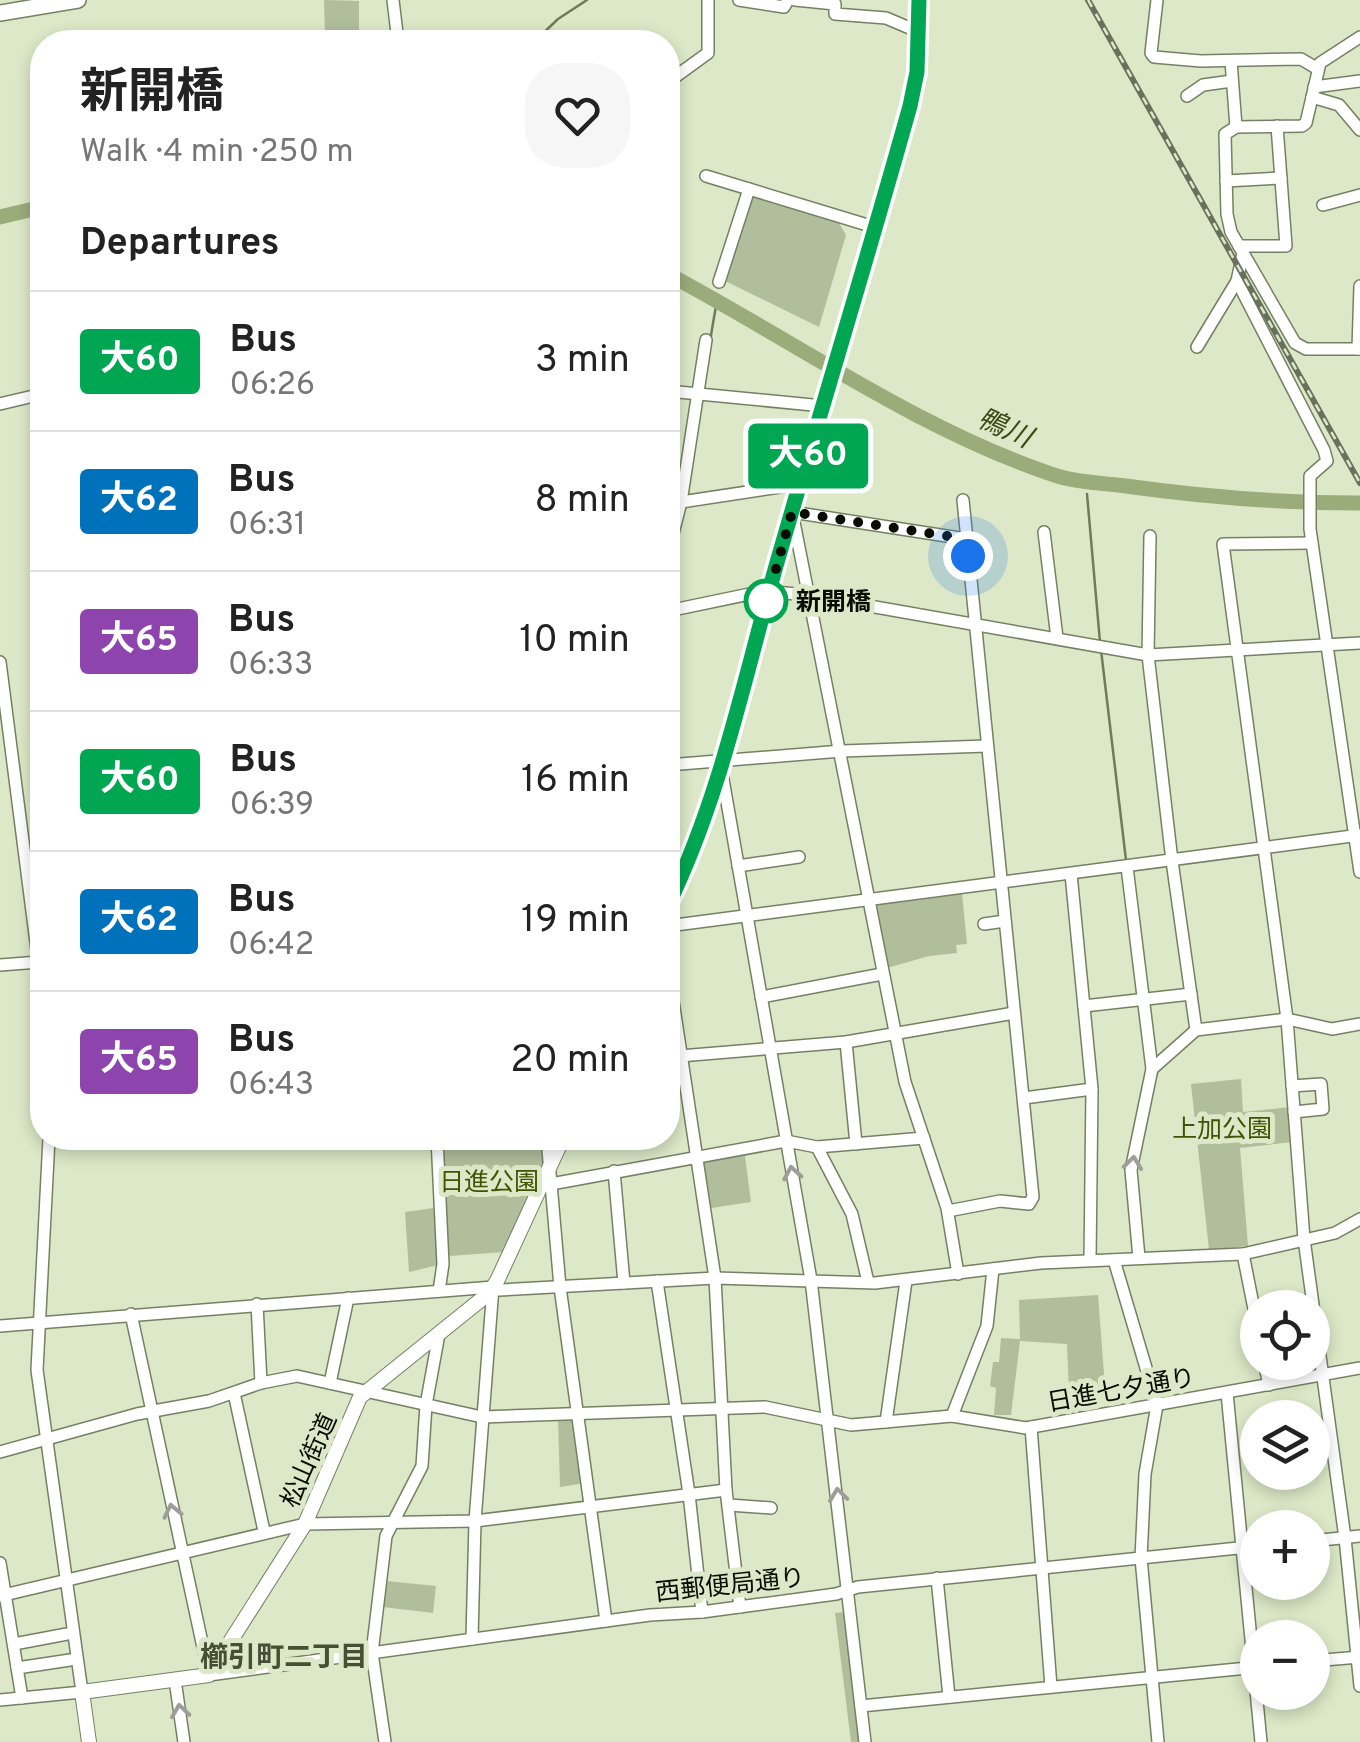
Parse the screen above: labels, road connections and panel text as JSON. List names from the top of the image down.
{
  "streets": {
    "main road": ["松山街道"],
    "street": ["日進七夕通り", "西郵便局通り"]
  },
  "crossings": [
    ["日進七夕通り", "松山街道"],
    ["松山街道", "西郵便局通り"]
  ],
  "districts": ["櫛引町二丁目"],
  "water": ["鴨川"],
  "parks": ["上加公園", "日進公園"],
  "places": ["新開橋"],
  "lines": ["bus line 大60"],
  "page": {
    "on_map": "大60",
    "heading": [
      ["新開橋", "Walk · 4 min · 250 m"],
      "Departures"
    ],
    "list": [
      {
        "mark": "大60",
        "name": "Bus",
        "note": "06:26",
        "value": "3 min"
      },
      {
        "mark": "大62",
        "name": "Bus",
        "note": "06:31",
        "value": "8 min"
      },
      {
        "mark": "大65",
        "name": "Bus",
        "note": "06:33",
        "value": "10 min"
      },
      {
        "mark": "大60",
        "name": "Bus",
        "note": "06:39",
        "value": "16 min"
      },
      {
        "mark": "大62",
        "name": "Bus",
        "note": "06:42",
        "value": "19 min"
      },
      {
        "mark": "大65",
        "name": "Bus",
        "note": "06:43",
        "value": "20 min"
      }
    ],
    "map_buttons": ["+", "−"]
  }
}
